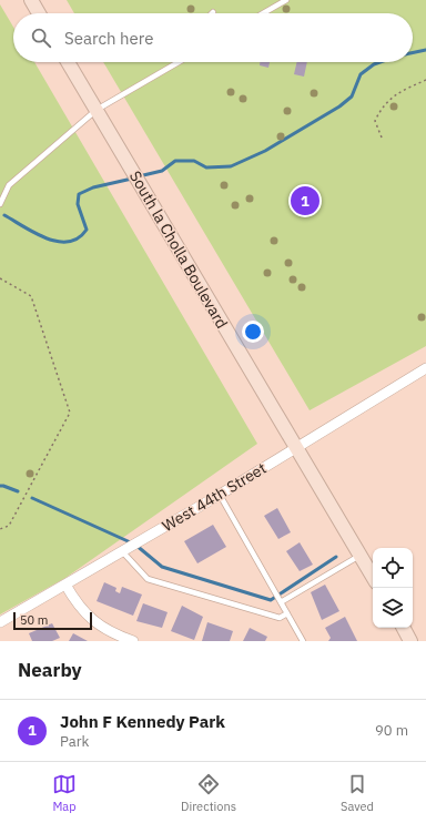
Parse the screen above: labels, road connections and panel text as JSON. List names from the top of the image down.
{
  "streets": {
    "main road": ["South la Cholla Boulevard"],
    "street": ["West 44th Street"]
  },
  "crossings": [
    ["South la Cholla Boulevard", "West 44th Street"]
  ],
  "scale_bar": "50 m",
  "page": {
    "search": "Search here",
    "pins": "1",
    "scale": "50 m",
    "heading": "Nearby",
    "list": [
      {
        "mark": "1",
        "name": "John F Kennedy Park",
        "note": "Park",
        "value": "90 m"
      }
    ],
    "nav": ["Map", "Directions", "Saved"]
  }
}
